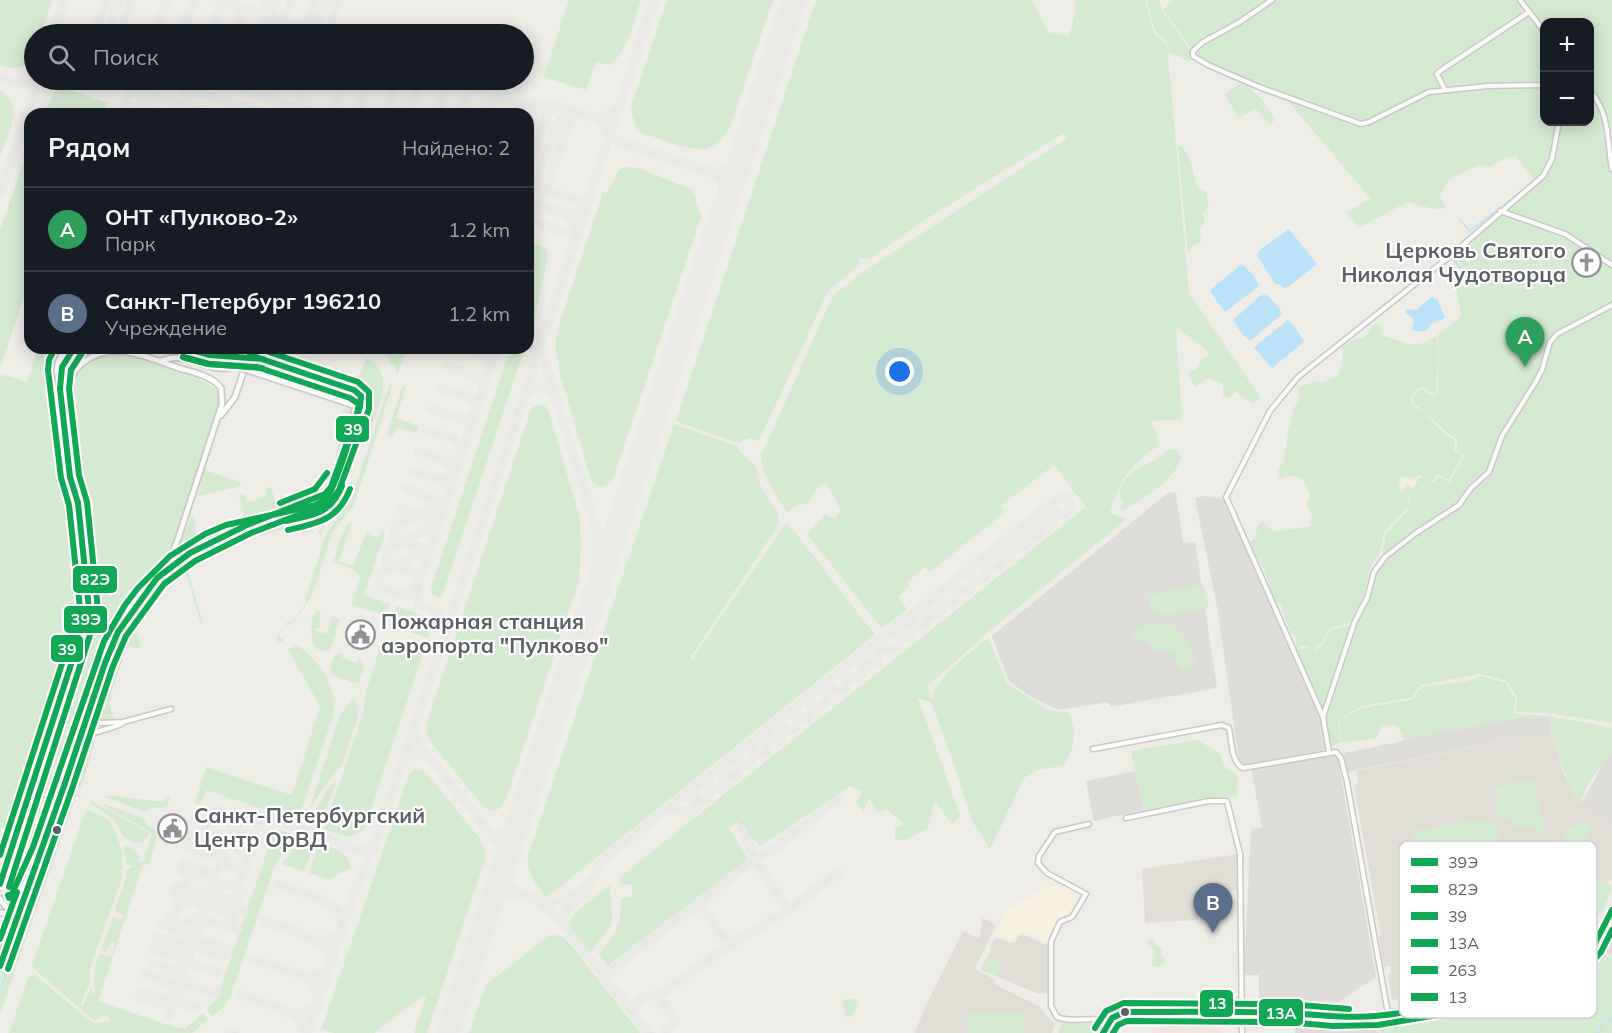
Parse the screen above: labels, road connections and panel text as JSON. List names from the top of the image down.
{
  "places": {
    "church": ["Церковь Святого Николая Чудотворца"],
    "public building": ["Пожарная станция аэропорта \"Пулково\"", "Санкт-Петербургский Центр ОрВД"]
  },
  "lines": [
    "transit line 39Э",
    "transit line 82Э",
    "transit line 39",
    "transit line 13А",
    "transit line 263",
    "transit line 13"
  ],
  "legend": [
    "39Э",
    "82Э",
    "39",
    "13А",
    "263",
    "13"
  ],
  "page": {
    "map_buttons": ["+", "−"],
    "search": "Поиск",
    "heading": ["Рядом", "Найдено: 2"],
    "list": [
      {
        "mark": "A",
        "name": "ОНТ «Пулково-2»",
        "note": "Парк",
        "value": "1.2 km"
      },
      {
        "mark": "B",
        "name": "Санкт-Петербург 196210",
        "note": "Учреждение",
        "value": "1.2 km"
      }
    ],
    "pins": ["A", "B"]
  }
}
